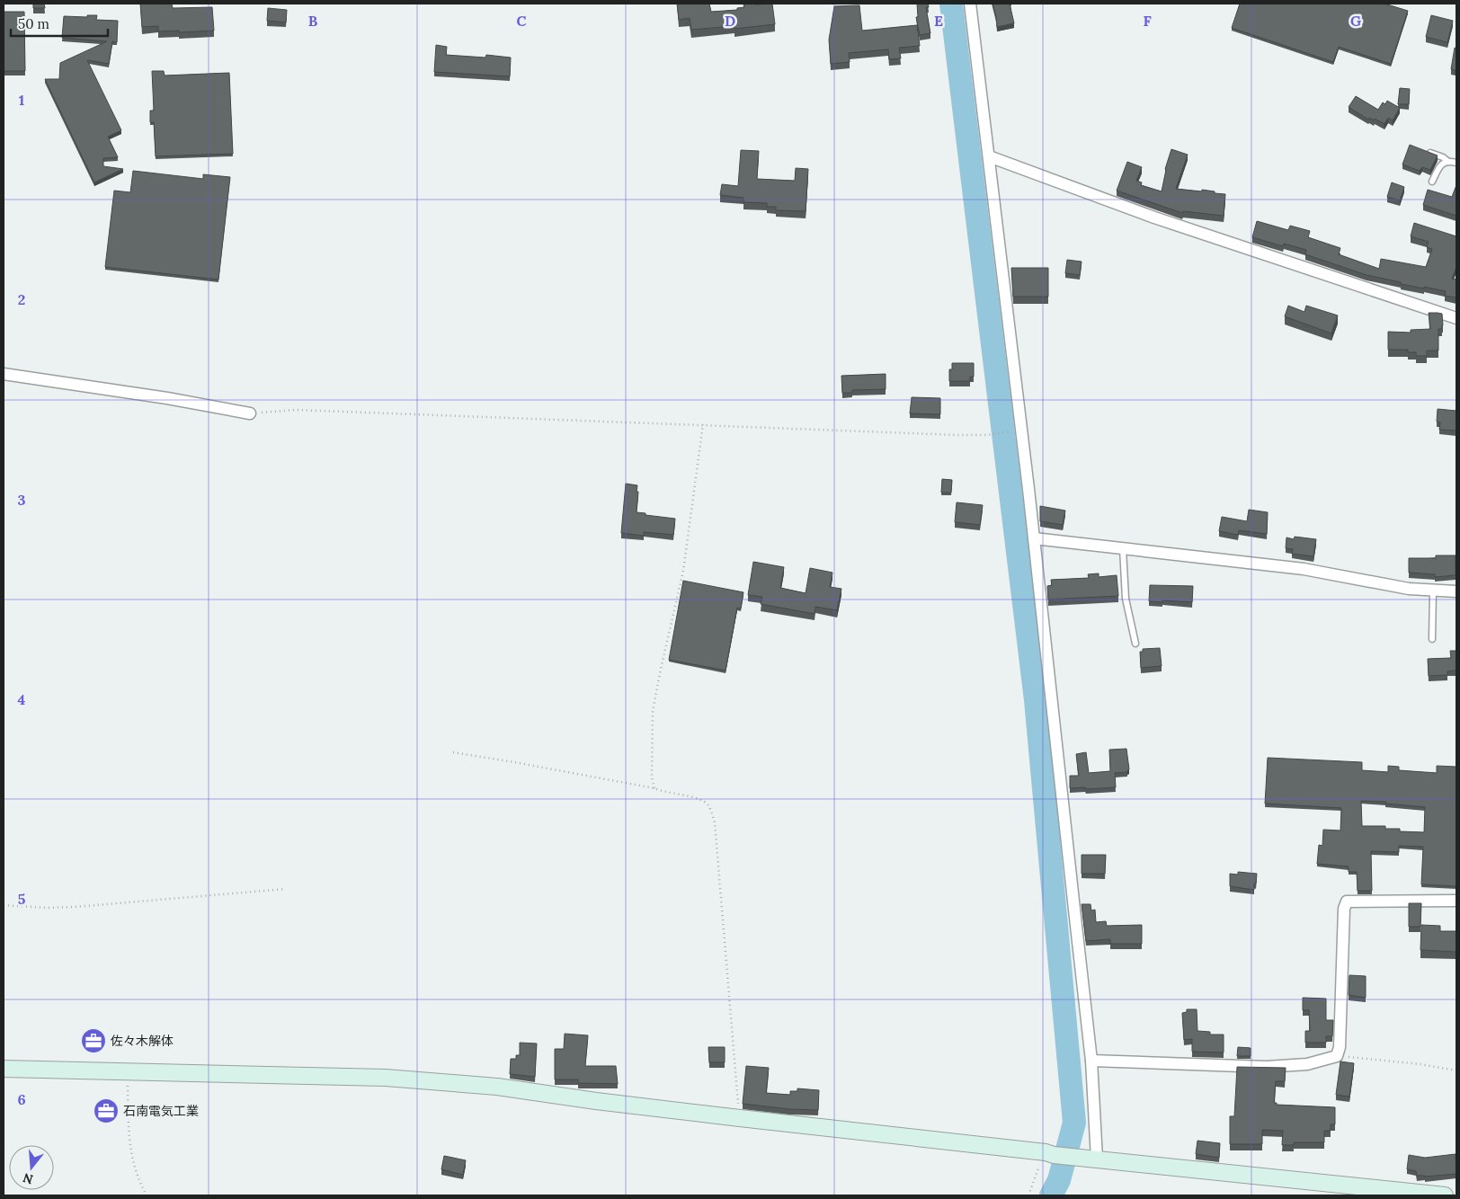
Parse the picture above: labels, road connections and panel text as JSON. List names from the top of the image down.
{
  "places": {
    "office": ["佐々木解体", "石南電気工業"]
  },
  "scale_bar": "50 m",
  "north": "bottom",
  "grid": {
    "columns": [
      "B",
      "C",
      "D",
      "E",
      "F",
      "G"
    ],
    "rows": [
      "1",
      "2",
      "3",
      "4",
      "5",
      "6"
    ]
  }
}
